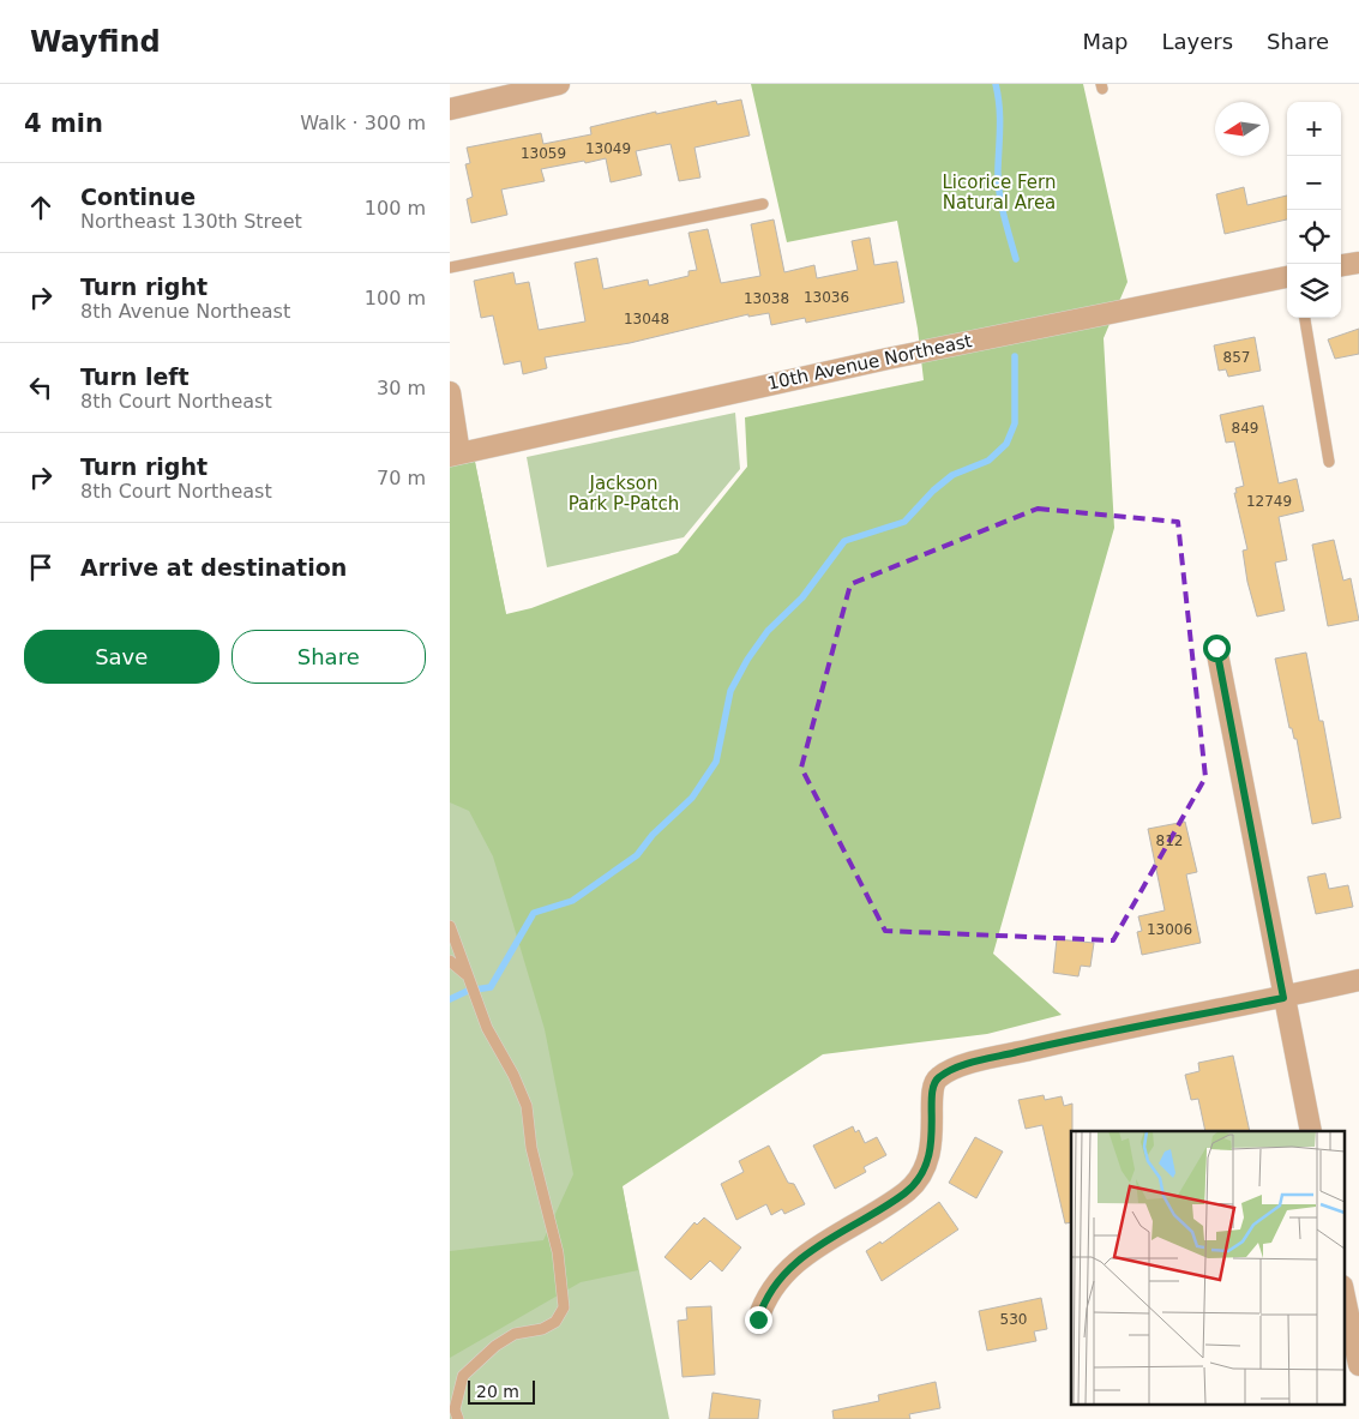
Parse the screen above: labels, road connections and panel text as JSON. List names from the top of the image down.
{
  "streets": {
    "street": ["10th Avenue Northeast"]
  },
  "parks": ["Licorice Fern Natural Area", "Jackson Park P-Patch"],
  "house_numbers": [
    "13049",
    "13059",
    "13036",
    "13038",
    "13048",
    "857",
    "849",
    "12749",
    "812",
    "13006",
    "530"
  ],
  "scale_bar": "20 m",
  "north": "left",
  "page": {
    "header": "Wayfind",
    "nav": ["Map", "Layers", "Share"],
    "heading": ["4 min", "Walk · 300 m"],
    "map_buttons": ["+", "−"],
    "list": [
      ["Continue", "Northeast 130th Street", "100 m"],
      ["Turn right", "8th Avenue Northeast", "100 m"],
      ["Turn left", "8th Court Northeast", "30 m"],
      ["Turn right", "8th Court Northeast", "70 m"],
      "Arrive at destination"
    ],
    "buttons": ["Save", "Share"],
    "scale": "20 m"
  }
}
